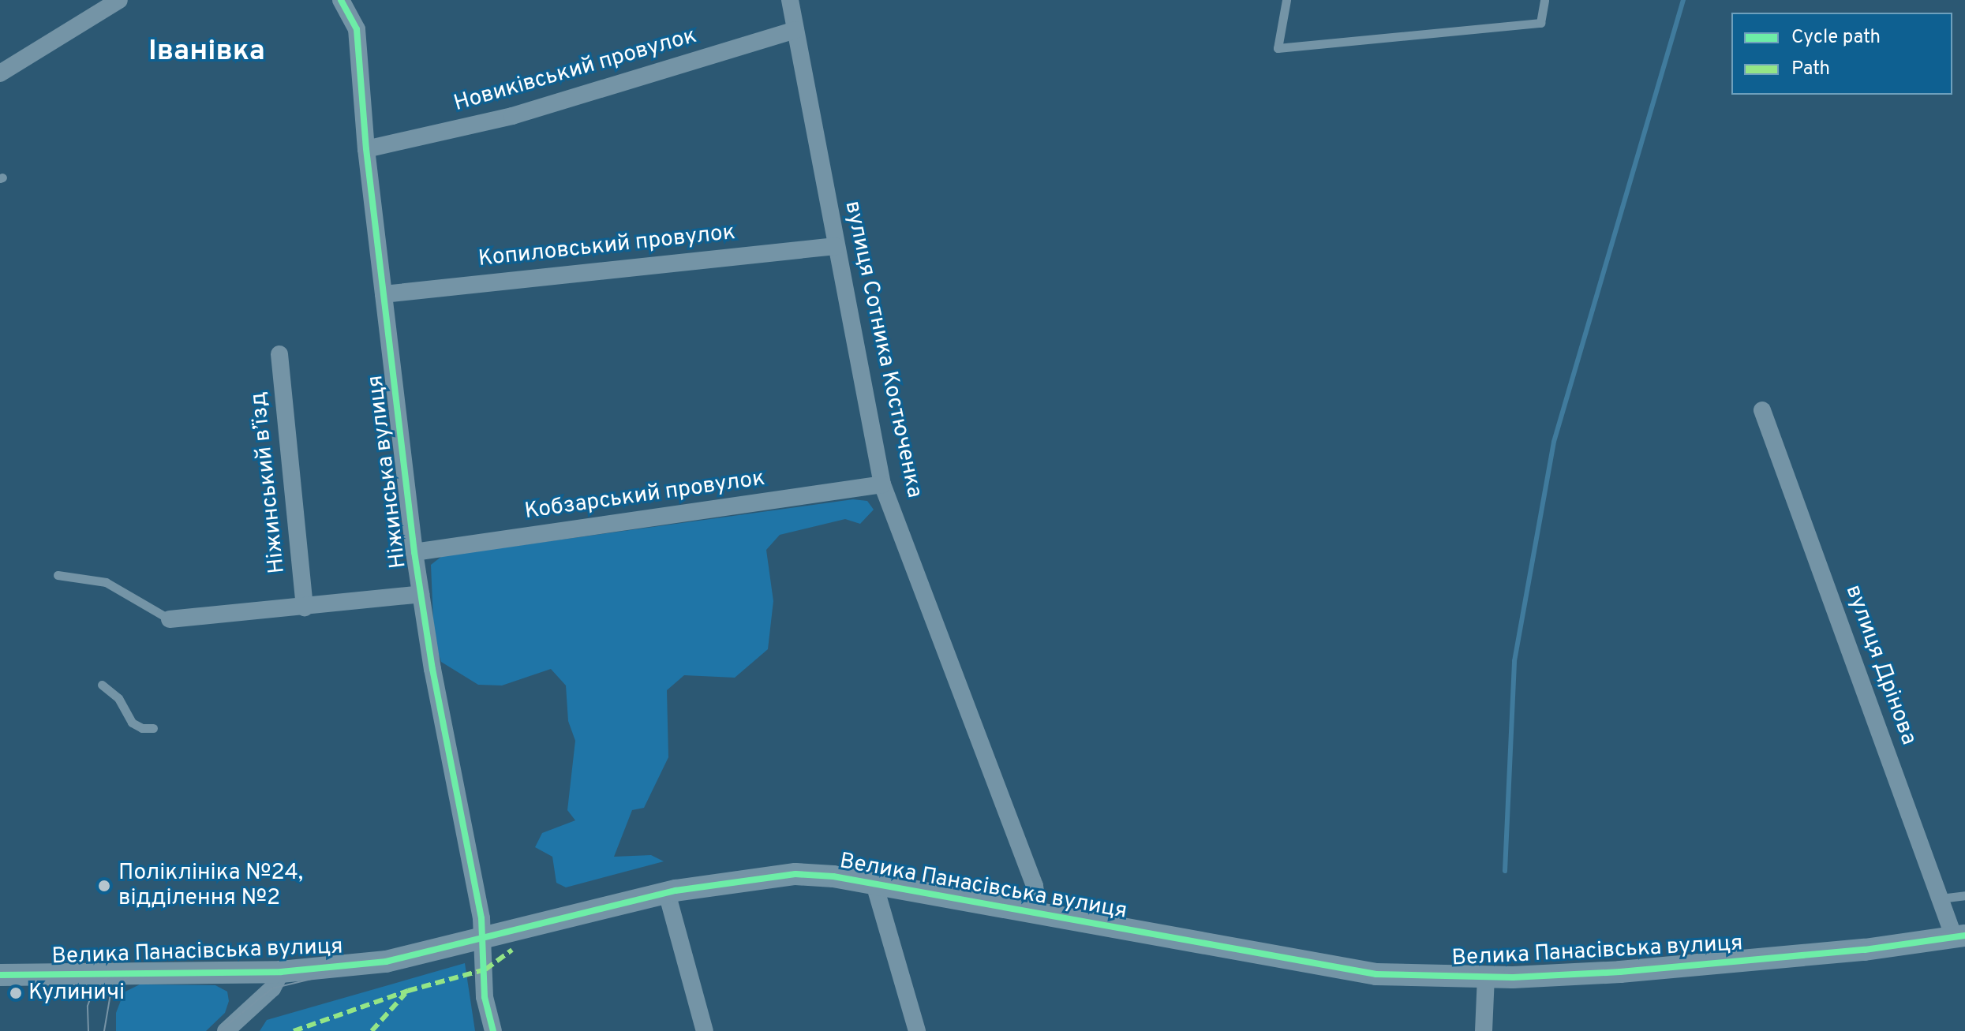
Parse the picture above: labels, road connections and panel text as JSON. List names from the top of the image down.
{
  "streets": {
    "street": [
      "Новиківський провулок",
      "Копиловський провулок",
      "вулиця Сотника Костюченка",
      "Ніжинська вулиця",
      "Ніжинський в’їзд",
      "Кобзарський провулок",
      "вулиця Дрінова",
      "Велика Панасівська вулиця"
    ]
  },
  "crossings": [
    ["Новиківський провулок", "вулиця Сотника Костюченка"],
    ["Новиківський провулок", "Ніжинська вулиця"],
    ["Копиловський провулок", "вулиця Сотника Костюченка"],
    ["Копиловський провулок", "Ніжинська вулиця"],
    ["вулиця Сотника Костюченка", "Кобзарський провулок"],
    ["вулиця Сотника Костюченка", "Велика Панасівська вулиця"],
    ["Ніжинська вулиця", "Кобзарський провулок"],
    ["Ніжинська вулиця", "Велика Панасівська вулиця"],
    ["вулиця Дрінова", "Велика Панасівська вулиця"]
  ],
  "districts": ["Іванівка"],
  "places": ["Поліклініка №24, відділення №2", "Кулиничі"],
  "legend": ["Cycle path", "Path"]
}
